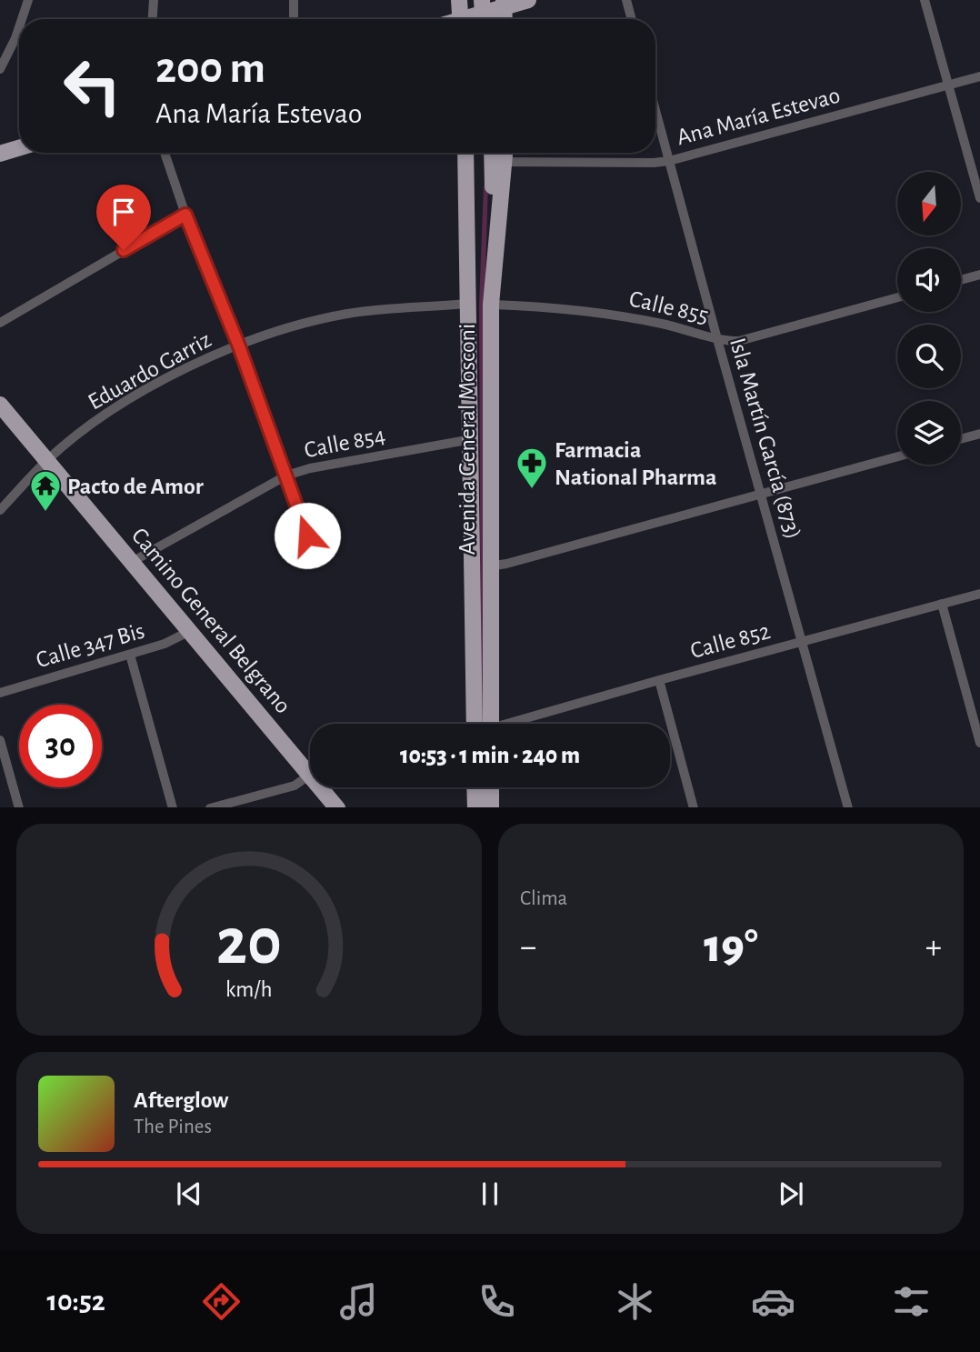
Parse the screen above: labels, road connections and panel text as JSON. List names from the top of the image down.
{
  "streets": {
    "main road": ["Avenida General Mosconi", "Camino General Belgrano"],
    "street": [
      "Ana María Estevao",
      "Calle 855",
      "Eduardo Garriz",
      "Isla Martín García (873)",
      "Calle 854",
      "Calle 852",
      "Calle 347 Bis"
    ]
  },
  "crossings": [
    ["Ana María Estevao", "Isla Martín García (873)"],
    ["Ana María Estevao", "Avenida General Mosconi"],
    ["Calle 855", "Isla Martín García (873)"],
    ["Calle 855", "Avenida General Mosconi"],
    ["Eduardo Garriz", "Avenida General Mosconi"],
    ["Eduardo Garriz", "Camino General Belgrano"],
    ["Isla Martín García (873)", "Calle 852"],
    ["Avenida General Mosconi", "Calle 854"],
    ["Calle 854", "Camino General Belgrano"],
    ["Camino General Belgrano", "Calle 347 Bis"]
  ],
  "places": {
    "pharmacy": ["Farmacia National Pharma"],
    "temple": ["Pacto de Amor"]
  },
  "north": "bottom",
  "page": {
    "turn": ["200 m", "Ana María Estevao"],
    "limit": "30",
    "trip": "10:53 · 1 min · 240 m",
    "tile": "Clima",
    "heat": ["−", "19°", "+"],
    "song": ["Afterglow", "The Pines"],
    "tabs": "10:52",
    "gauge": ["20", "km/h"]
  }
}
